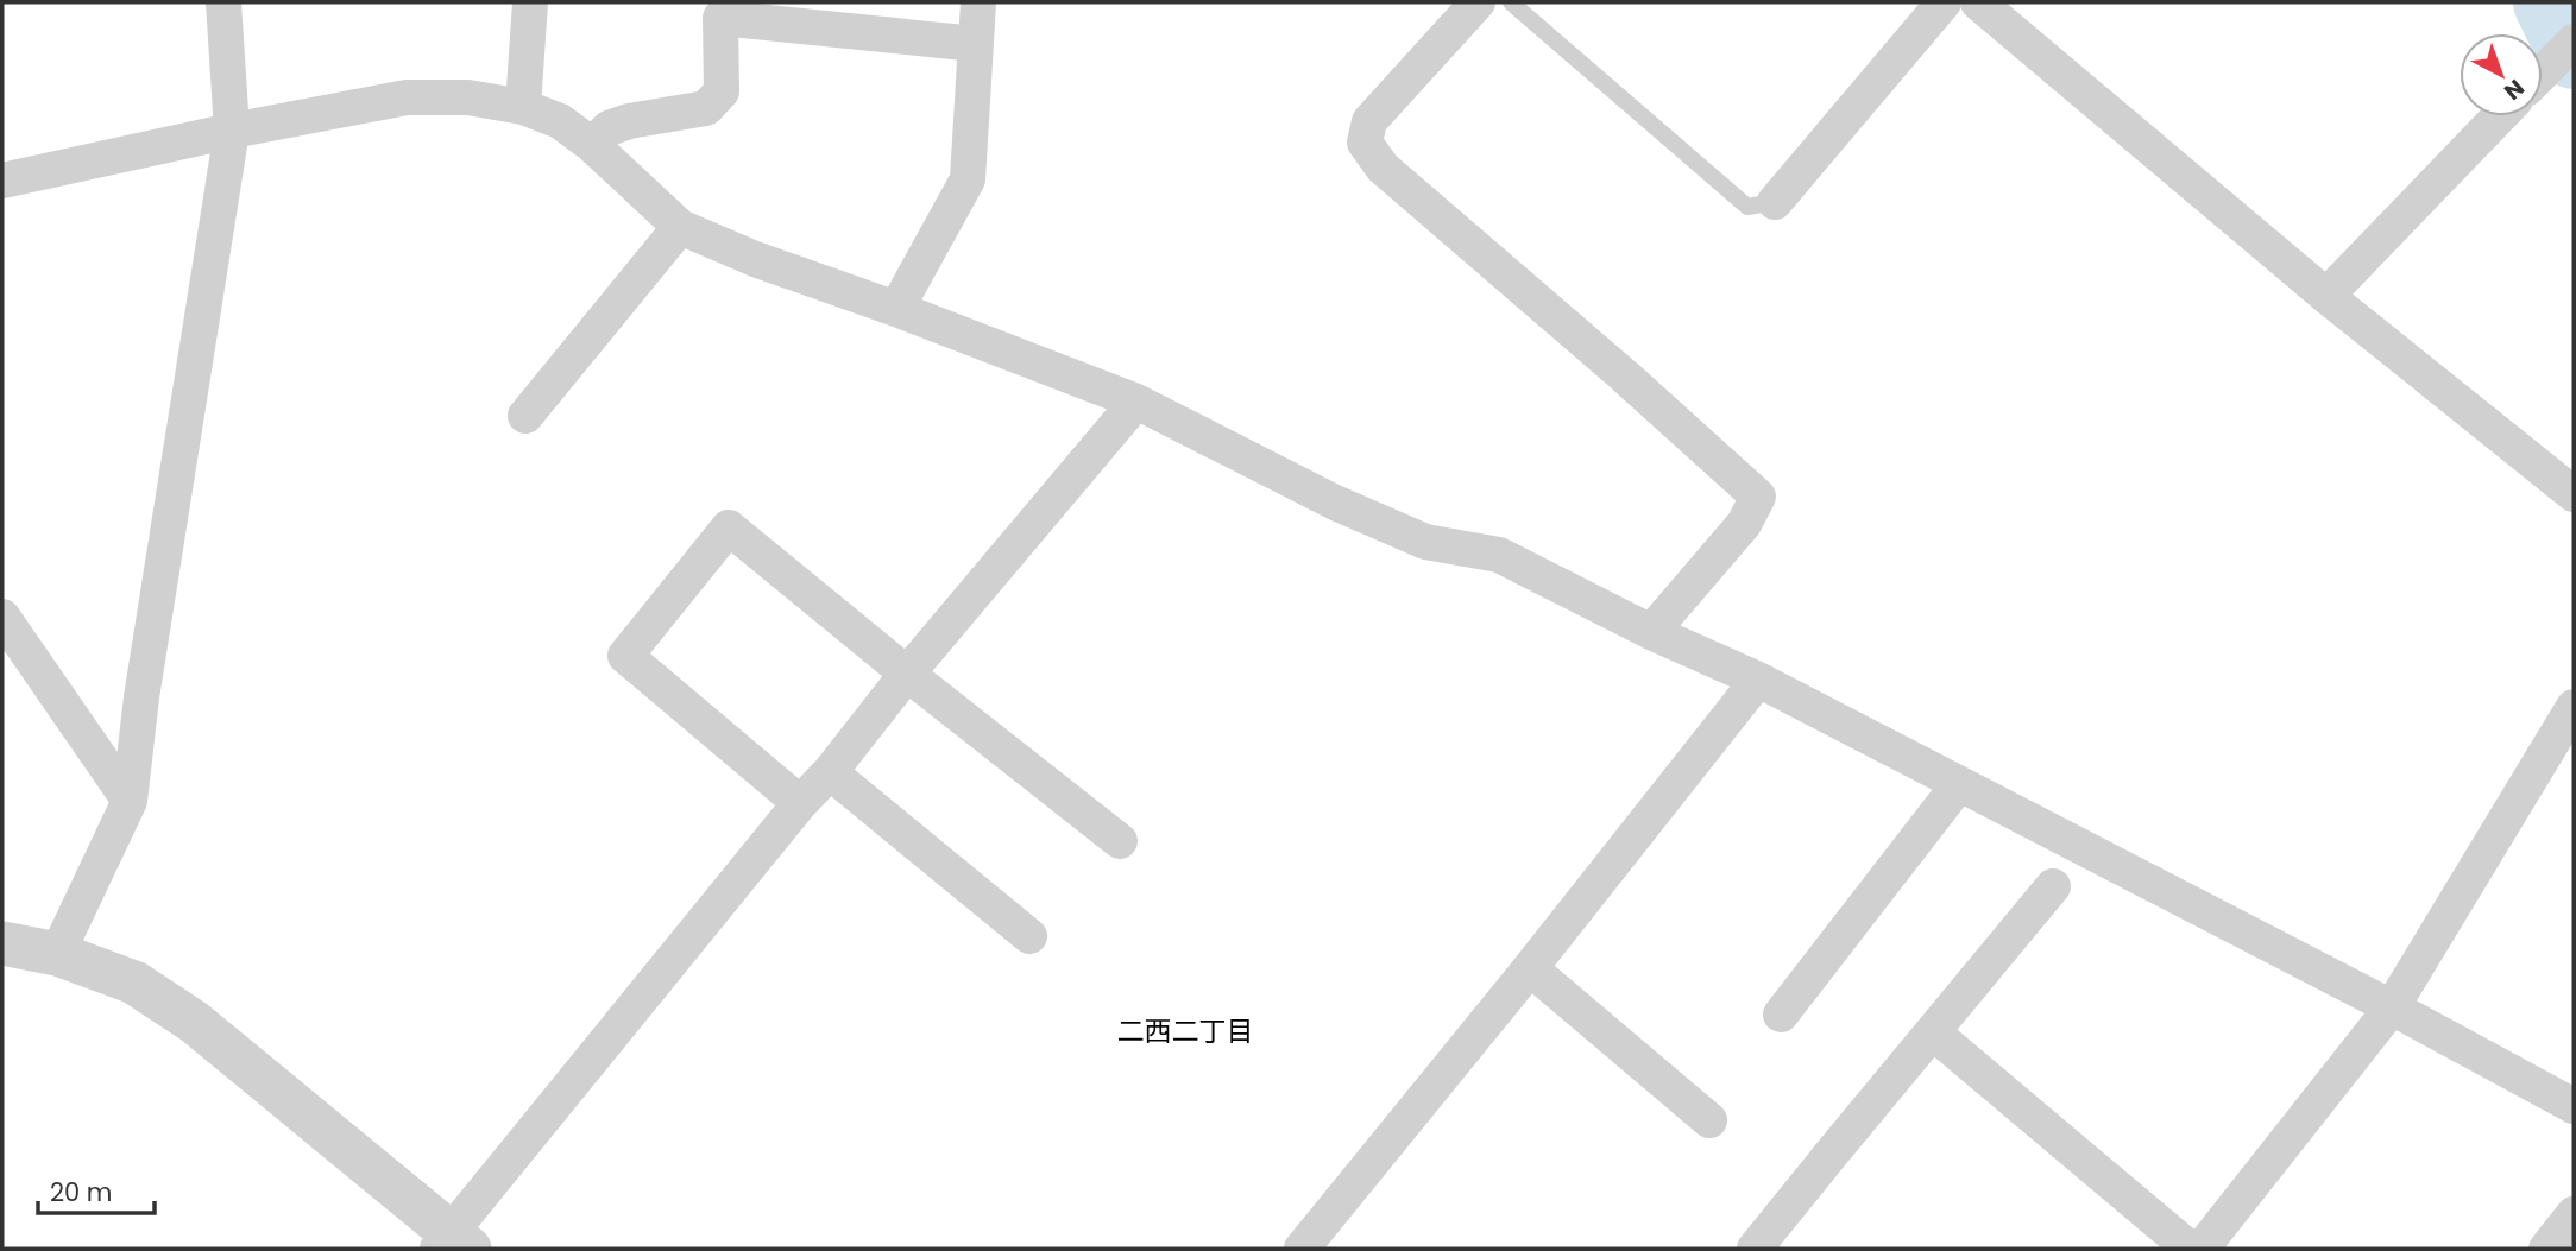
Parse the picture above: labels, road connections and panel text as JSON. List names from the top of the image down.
{
  "districts": ["二西二丁目"],
  "scale_bar": "20 m",
  "north": "bottom right"
}
